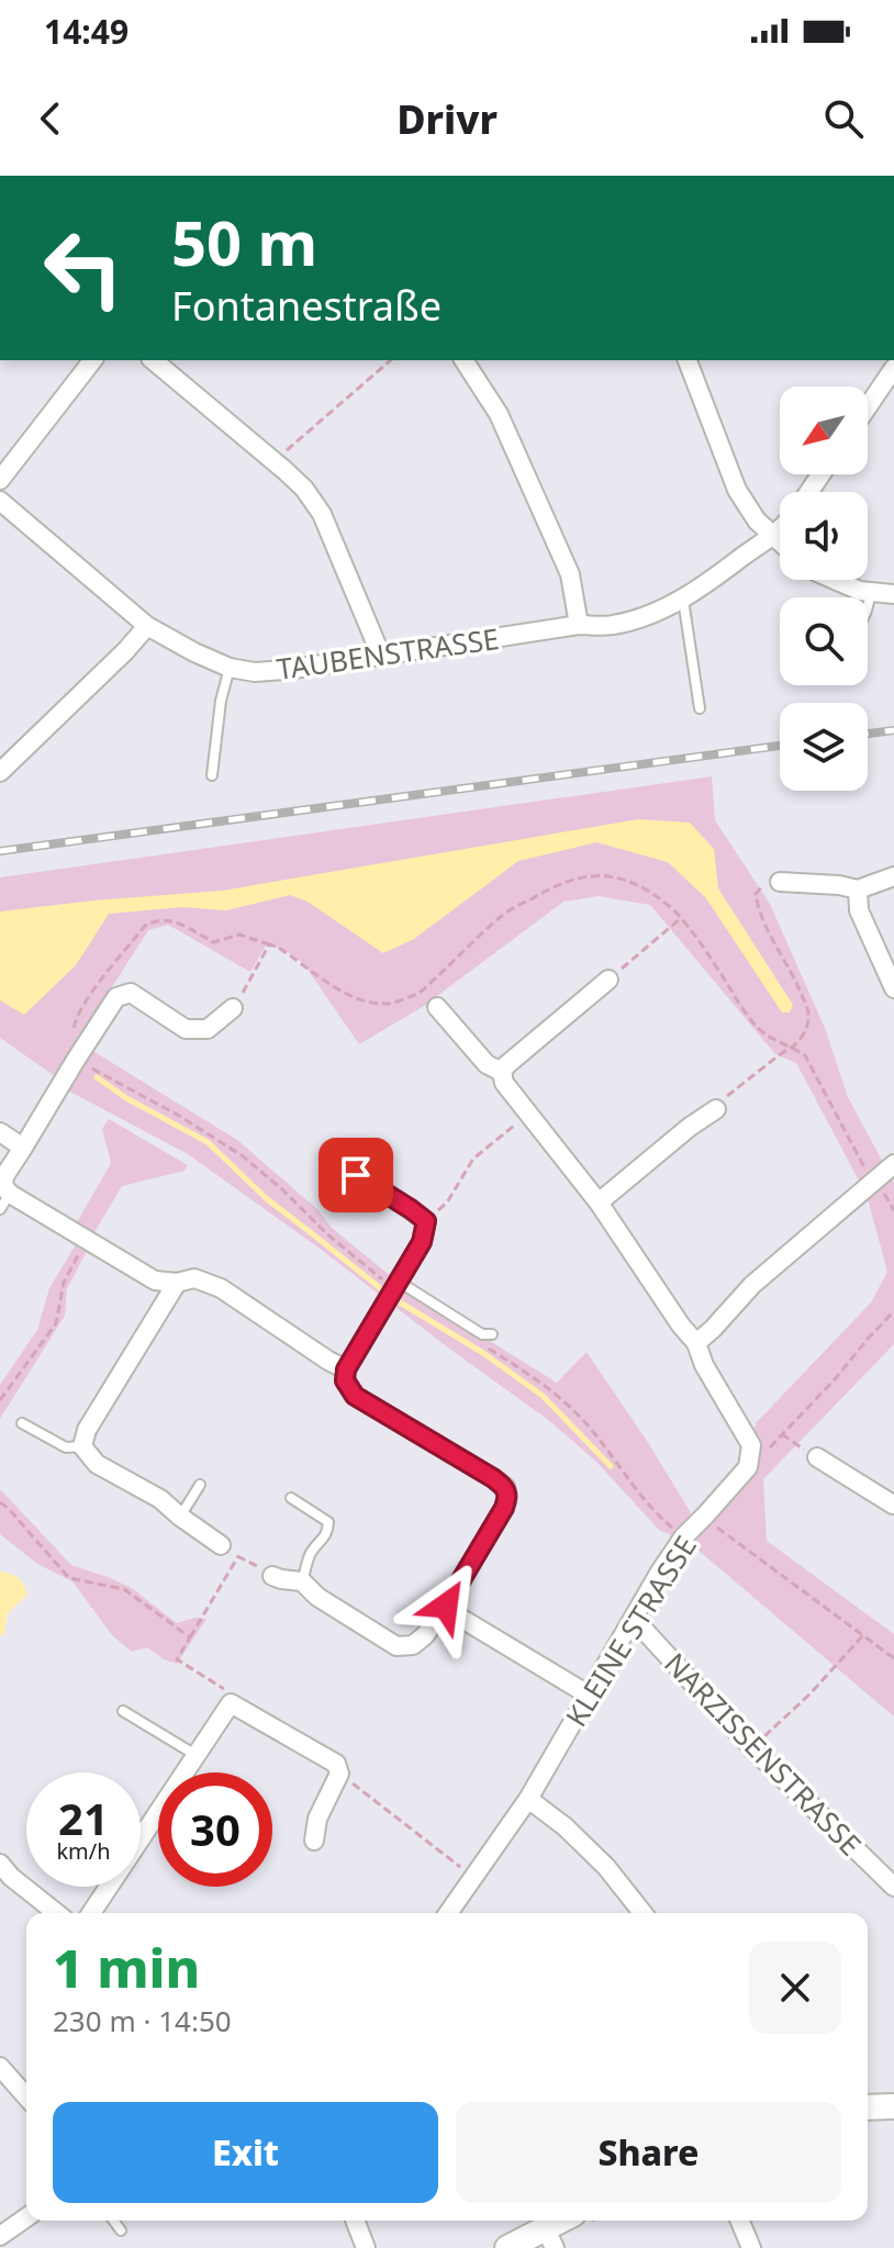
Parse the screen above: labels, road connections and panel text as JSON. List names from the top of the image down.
{
  "streets": {
    "street": ["TAUBENSTRASSE", "KLEINE STRASSE", "NARZISSENSTRASSE"]
  },
  "crossings": [
    ["KLEINE STRASSE", "NARZISSENSTRASSE"]
  ],
  "north": "bottom left",
  "page": {
    "status": "14:49",
    "header": "Drivr",
    "turn": ["50 m", "Fontanestraße"],
    "speed": "21 km/h",
    "limit": "30",
    "heading": ["1 min", "230 m · 14:50"],
    "buttons": ["Exit", "Share"]
  }
}
